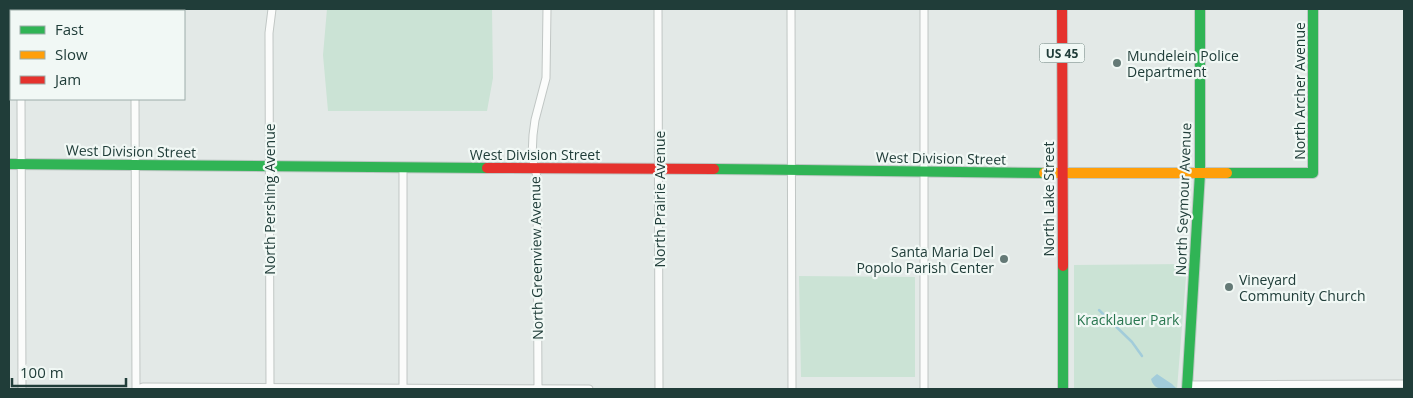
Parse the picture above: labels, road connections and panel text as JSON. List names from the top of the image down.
{
  "streets": {
    "street": [
      "US 45",
      "North Archer Avenue",
      "West Division Street",
      "North Pershing Avenue",
      "North Prairie Avenue",
      "North Lake Street",
      "North Seymour Avenue",
      "North Greenview Avenue"
    ]
  },
  "crossings": [
    ["North Archer Avenue", "West Division Street"],
    ["West Division Street", "North Pershing Avenue"],
    ["West Division Street", "North Prairie Avenue"],
    ["West Division Street", "North Lake Street"],
    ["West Division Street", "North Seymour Avenue"],
    ["West Division Street", "North Greenview Avenue"]
  ],
  "parks": ["Kracklauer Park"],
  "places": ["Mundelein Police Department", "Santa Maria Del Popolo Parish Center", "Vineyard Community Church"],
  "legend": ["Fast", "Slow", "Jam"],
  "scale_bar": "100 m"
}
